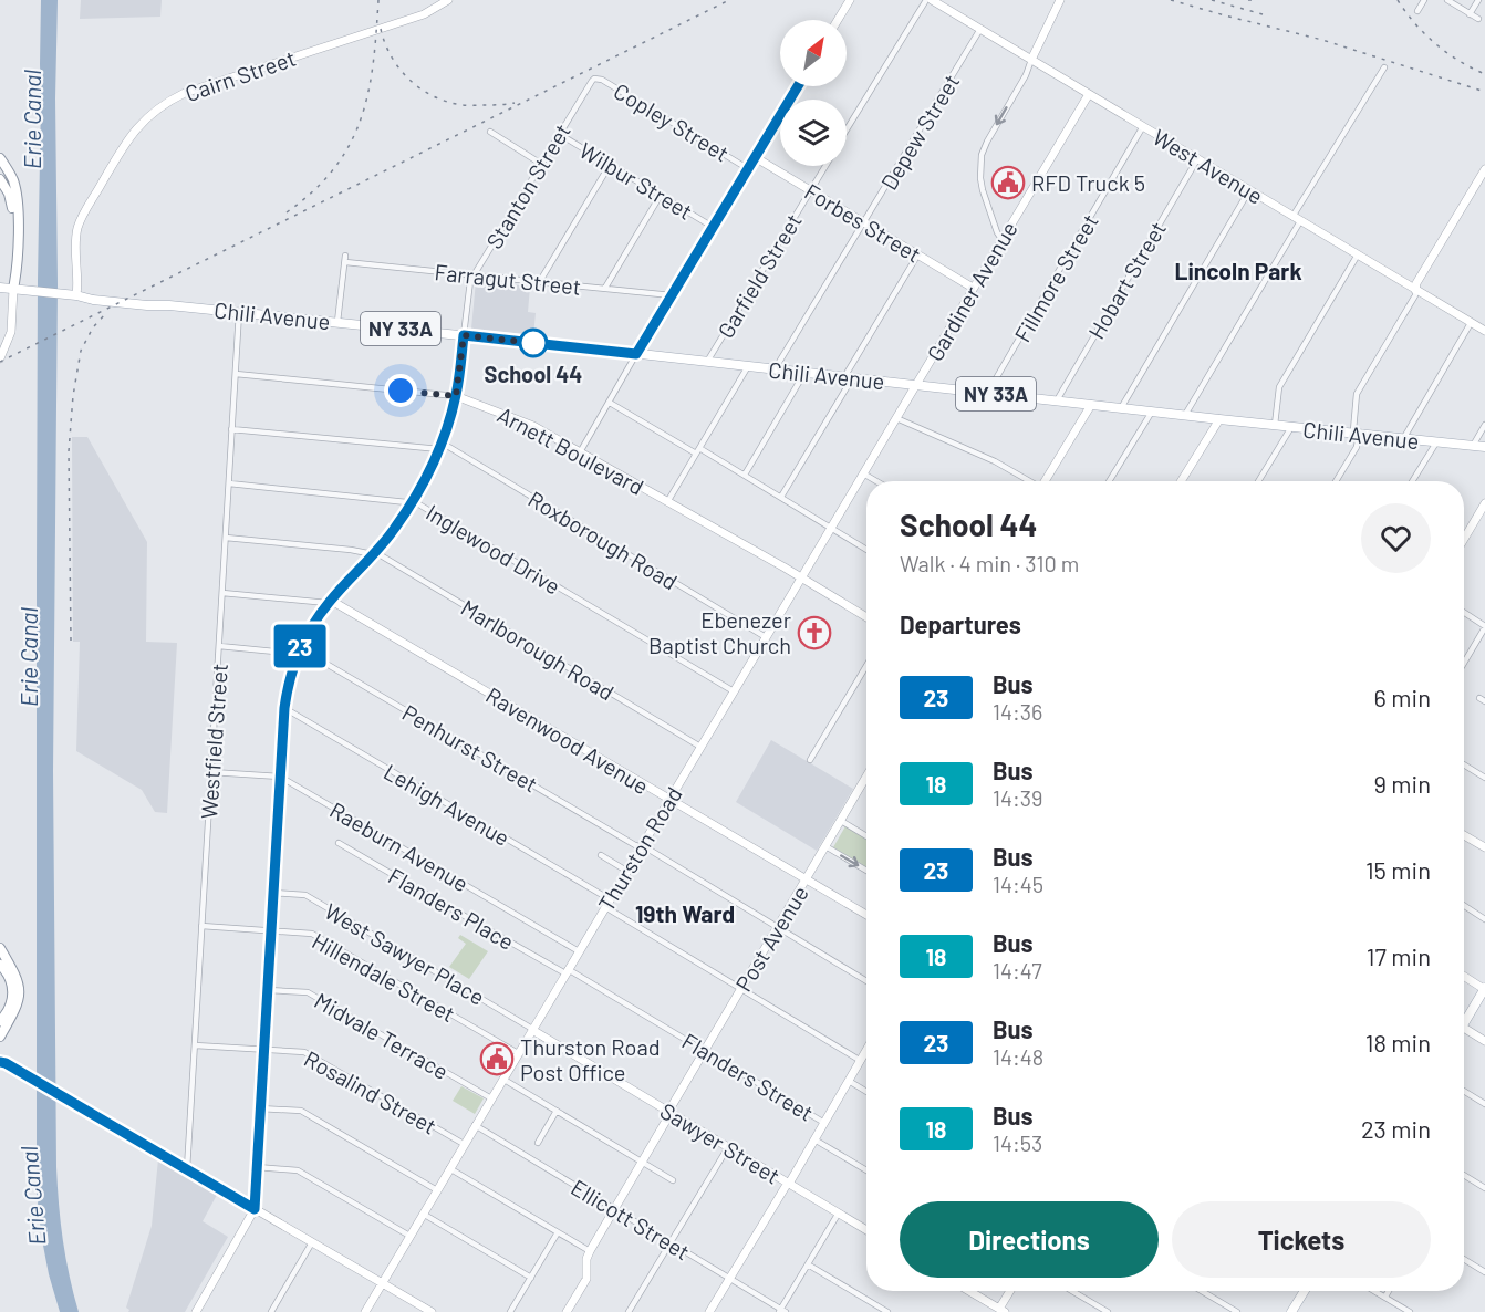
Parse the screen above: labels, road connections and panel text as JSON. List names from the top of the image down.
{
  "streets": {
    "main road": ["Chili Avenue", "NY 33A"],
    "street": [
      "Cairn Street",
      "Copley Street",
      "Depew Street",
      "West Avenue",
      "Wilbur Street",
      "Stanton Street",
      "Forbes Street",
      "Garfield Street",
      "Fillmore Street",
      "Farragut Street",
      "Hobart Street",
      "Gardiner Avenue",
      "Arnett Boulevard",
      "Roxborough Road",
      "Inglewood Drive",
      "Marlborough Road",
      "Ravenwood Avenue",
      "Westfield Street",
      "Penhurst Street",
      "Lehigh Avenue",
      "Raeburn Avenue",
      "Thurston Road",
      "Flanders Place",
      "Post Avenue",
      "West Sawyer Place",
      "Hillendale Street",
      "Midvale Terrace",
      "Flanders Street",
      "Rosalind Street",
      "Sawyer Street",
      "Ellicott Street"
    ]
  },
  "crossings": [
    ["Cairn Street", "Chili Avenue"],
    ["Copley Street", "Stanton Street"],
    ["Depew Street", "West Avenue"],
    ["Depew Street", "Forbes Street"],
    ["Depew Street", "Chili Avenue"],
    ["West Avenue", "Fillmore Street"],
    ["West Avenue", "Hobart Street"],
    ["West Avenue", "Gardiner Avenue"],
    ["Wilbur Street", "Stanton Street"],
    ["Stanton Street", "Farragut Street"],
    ["Stanton Street", "Chili Avenue"],
    ["Forbes Street", "Garfield Street"],
    ["Forbes Street", "Gardiner Avenue"],
    ["Garfield Street", "Chili Avenue"],
    ["Fillmore Street", "Chili Avenue"],
    ["Farragut Street", "Chili Avenue"],
    ["Hobart Street", "Chili Avenue"],
    ["Gardiner Avenue", "Chili Avenue"],
    ["Gardiner Avenue", "Thurston Road"],
    ["Chili Avenue", "Westfield Street"],
    ["Chili Avenue", "Thurston Road"],
    ["Arnett Boulevard", "Westfield Street"],
    ["Arnett Boulevard", "Thurston Road"],
    ["Roxborough Road", "Westfield Street"],
    ["Roxborough Road", "Thurston Road"],
    ["Inglewood Drive", "Westfield Street"],
    ["Inglewood Drive", "Thurston Road"],
    ["Marlborough Road", "Westfield Street"],
    ["Marlborough Road", "Thurston Road"],
    ["Ravenwood Avenue", "Westfield Street"],
    ["Ravenwood Avenue", "Thurston Road"],
    ["Ravenwood Avenue", "Post Avenue"],
    ["Westfield Street", "Penhurst Street"],
    ["Westfield Street", "Raeburn Avenue"],
    ["Westfield Street", "Hillendale Street"],
    ["Westfield Street", "Rosalind Street"],
    ["Penhurst Street", "Thurston Road"],
    ["Penhurst Street", "Post Avenue"],
    ["Lehigh Avenue", "Thurston Road"],
    ["Lehigh Avenue", "Post Avenue"],
    ["Raeburn Avenue", "Thurston Road"],
    ["Thurston Road", "Flanders Place"],
    ["Thurston Road", "West Sawyer Place"],
    ["Thurston Road", "Hillendale Street"],
    ["Thurston Road", "Midvale Terrace"],
    ["Thurston Road", "Flanders Street"],
    ["Thurston Road", "Rosalind Street"],
    ["Thurston Road", "Sawyer Street"],
    ["Thurston Road", "Ellicott Street"],
    ["Flanders Place", "Flanders Street"],
    ["Post Avenue", "Flanders Street"],
    ["Post Avenue", "Sawyer Street"],
    ["Post Avenue", "Ellicott Street"],
    ["West Sawyer Place", "Sawyer Street"]
  ],
  "districts": ["Lincoln Park", "19th Ward"],
  "water": ["Erie Canal"],
  "places": {
    "public building": ["RFD Truck 5", "Thurston Road Post Office"],
    "other": ["School 44"],
    "church": ["Ebenezer Baptist Church"]
  },
  "lines": ["bus line 23"],
  "north": "top right",
  "page": {
    "on_map": "23",
    "heading": [
      ["School 44", "Walk · 4 min · 310 m"],
      "Departures"
    ],
    "list": [
      {
        "mark": "23",
        "name": "Bus",
        "note": "14:36",
        "value": "6 min"
      },
      {
        "mark": "18",
        "name": "Bus",
        "note": "14:39",
        "value": "9 min"
      },
      {
        "mark": "23",
        "name": "Bus",
        "note": "14:45",
        "value": "15 min"
      },
      {
        "mark": "18",
        "name": "Bus",
        "note": "14:47",
        "value": "17 min"
      },
      {
        "mark": "23",
        "name": "Bus",
        "note": "14:48",
        "value": "18 min"
      },
      {
        "mark": "18",
        "name": "Bus",
        "note": "14:53",
        "value": "23 min"
      }
    ],
    "buttons": ["Directions", "Tickets"]
  }
}
